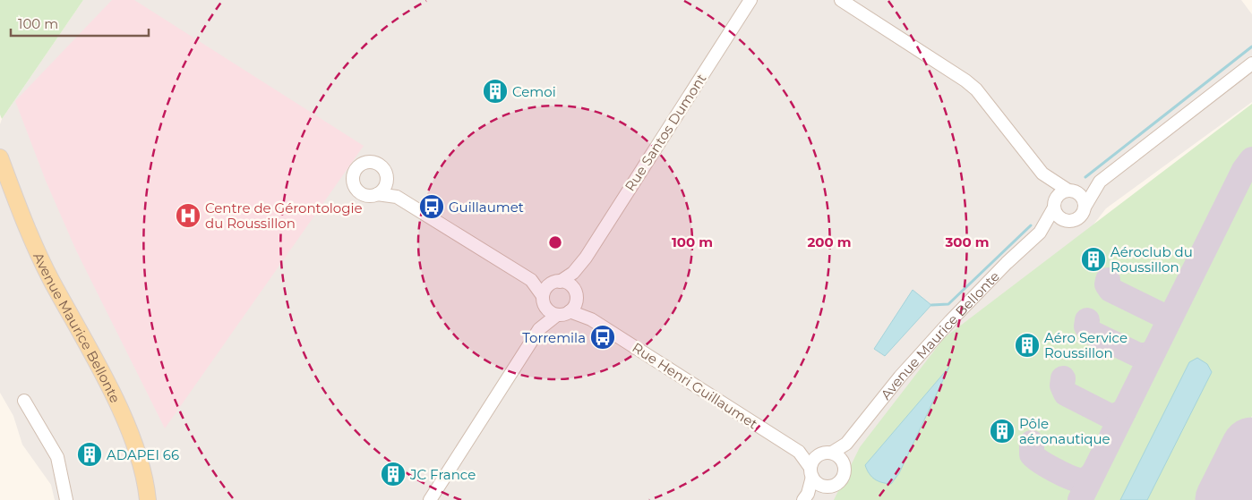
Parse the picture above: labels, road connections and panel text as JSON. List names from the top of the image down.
{
  "streets": {
    "main road": ["Avenue Maurice Bellonte"],
    "street": ["Rue Santos Dumont", "Rue Henri Guillaumet"]
  },
  "crossings": [
    ["Rue Santos Dumont", "Rue Henri Guillaumet"],
    ["Avenue Maurice Bellonte", "Rue Henri Guillaumet"]
  ],
  "places": {
    "building": [
      "Cemoi",
      "Aéroclub du Roussillon",
      "Aéro Service Roussillon",
      "Pôle aéronautique",
      "ADAPEI 66",
      "JC France"
    ],
    "bus stop": ["Guillaumet", "Torremila"],
    "hospital": ["Centre de Gérontologie du Roussillon"]
  },
  "scale_bar": "100 m",
  "rings": ["100 m", "200 m", "300 m"]
}
